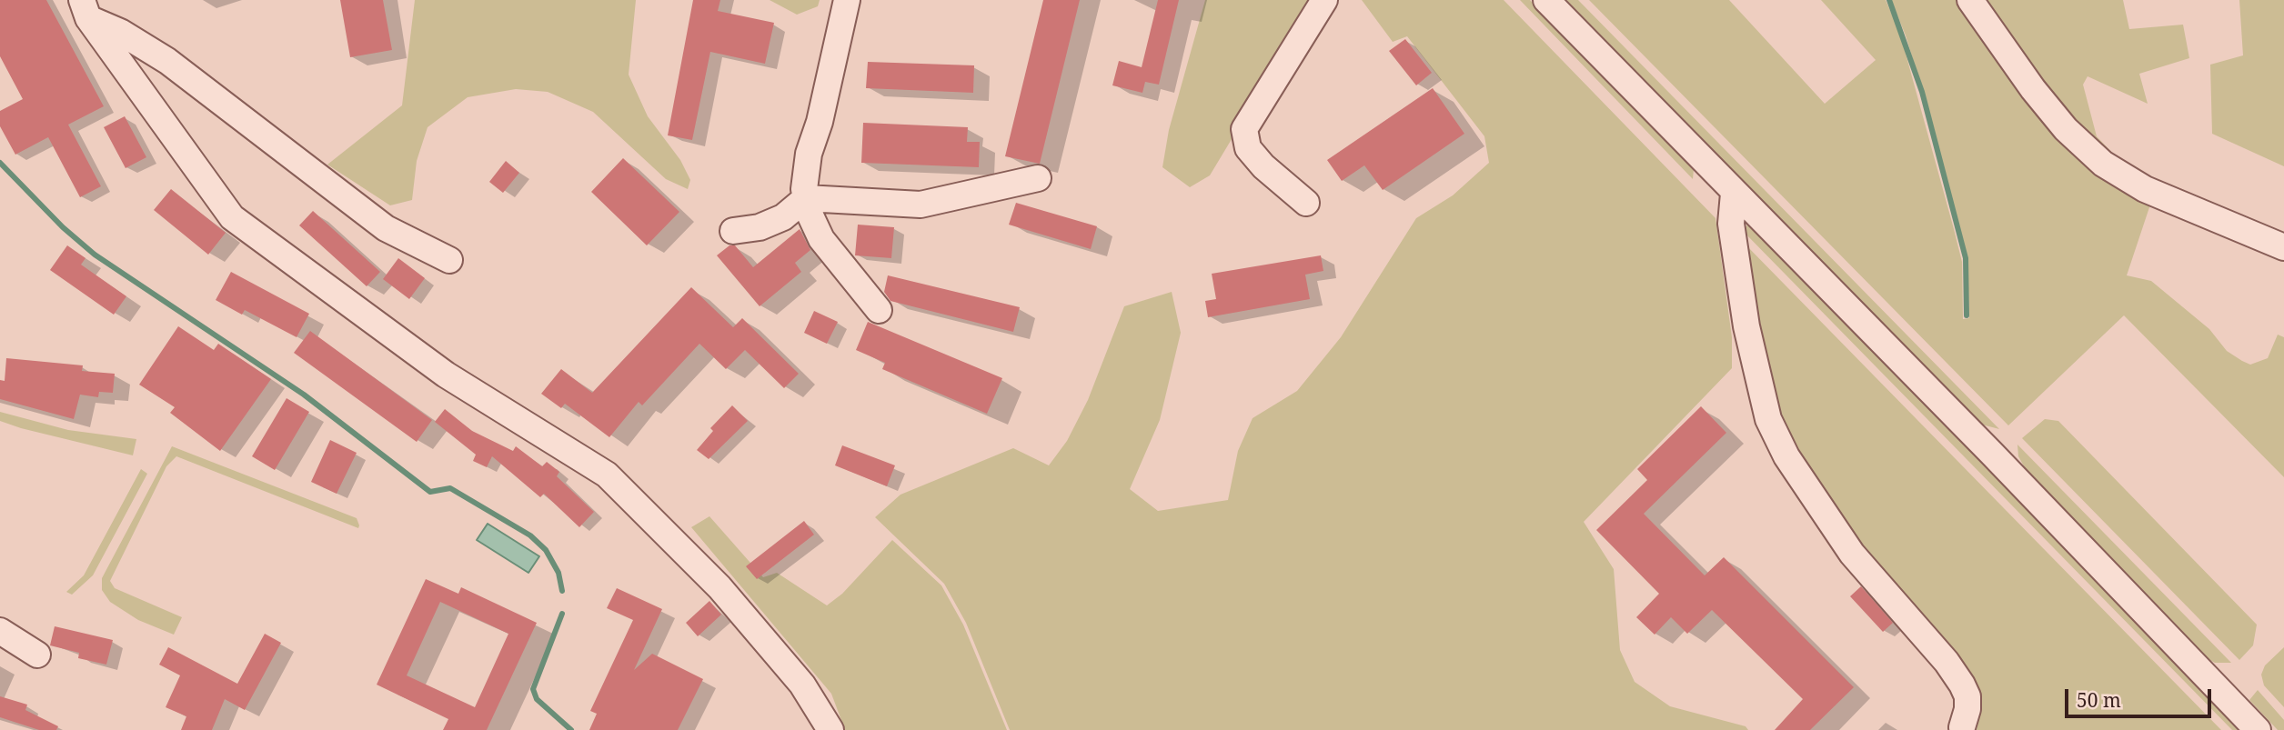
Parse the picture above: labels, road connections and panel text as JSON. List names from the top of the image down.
{
  "scale_bar": "50 m"
}
